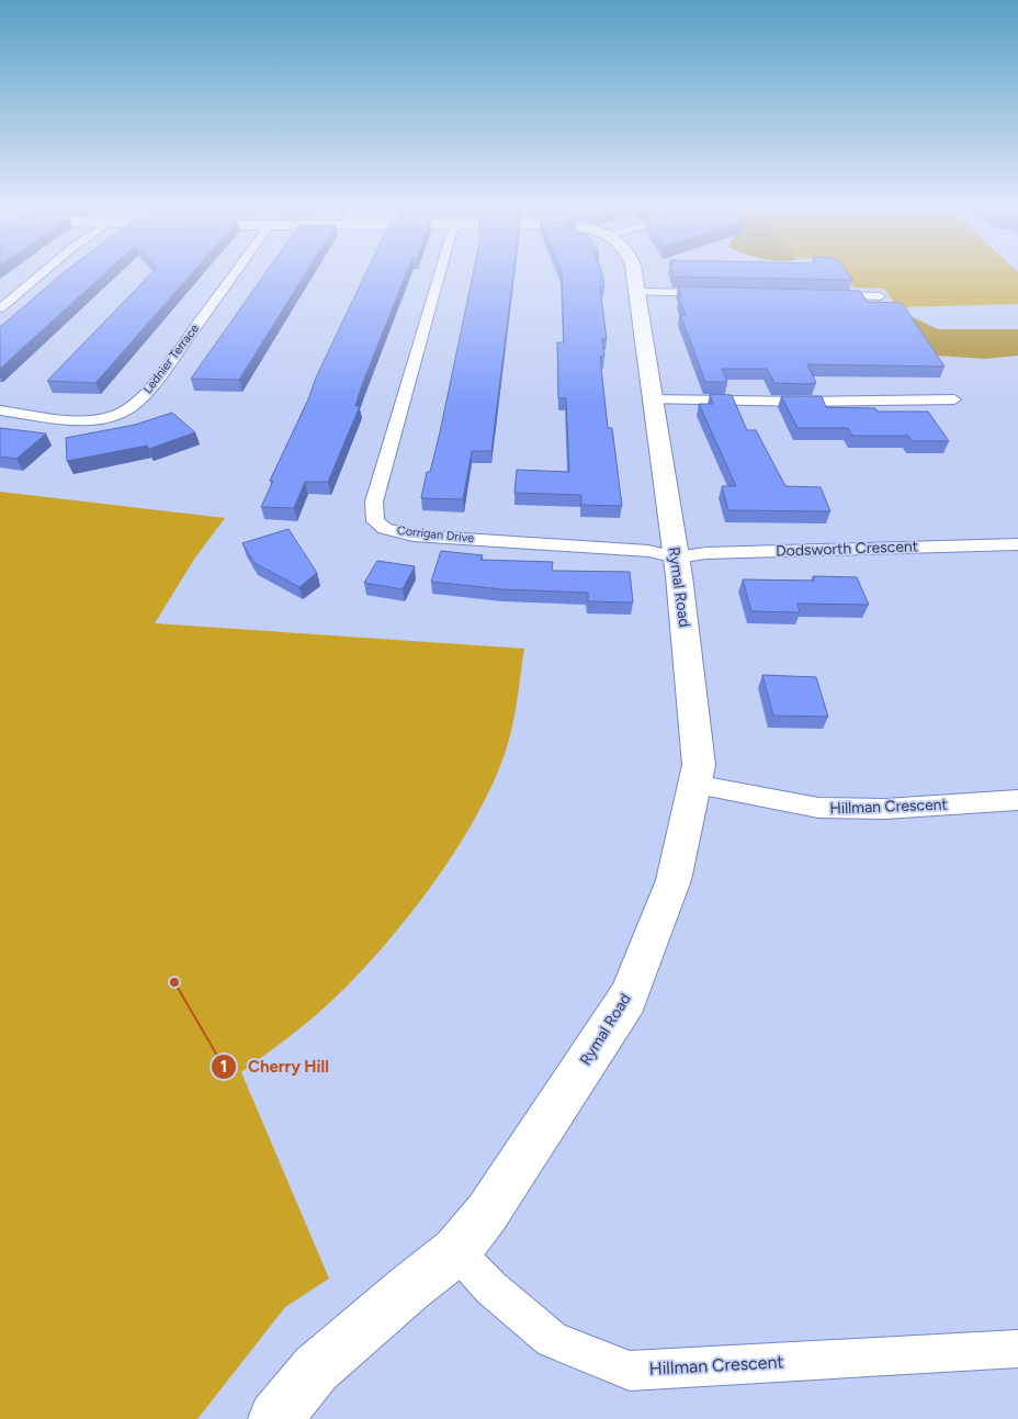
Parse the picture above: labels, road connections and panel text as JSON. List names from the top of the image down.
{
  "streets": {
    "street": [
      "Lednier Terrace",
      "Corrigan Drive",
      "Dodsworth Crescent",
      "Rymal Road",
      "Hillman Crescent"
    ]
  },
  "crossings": [
    ["Corrigan Drive", "Dodsworth Crescent"],
    ["Corrigan Drive", "Rymal Road"],
    ["Dodsworth Crescent", "Rymal Road"],
    ["Rymal Road", "Hillman Crescent"]
  ],
  "places": ["Cherry Hill"]
}
